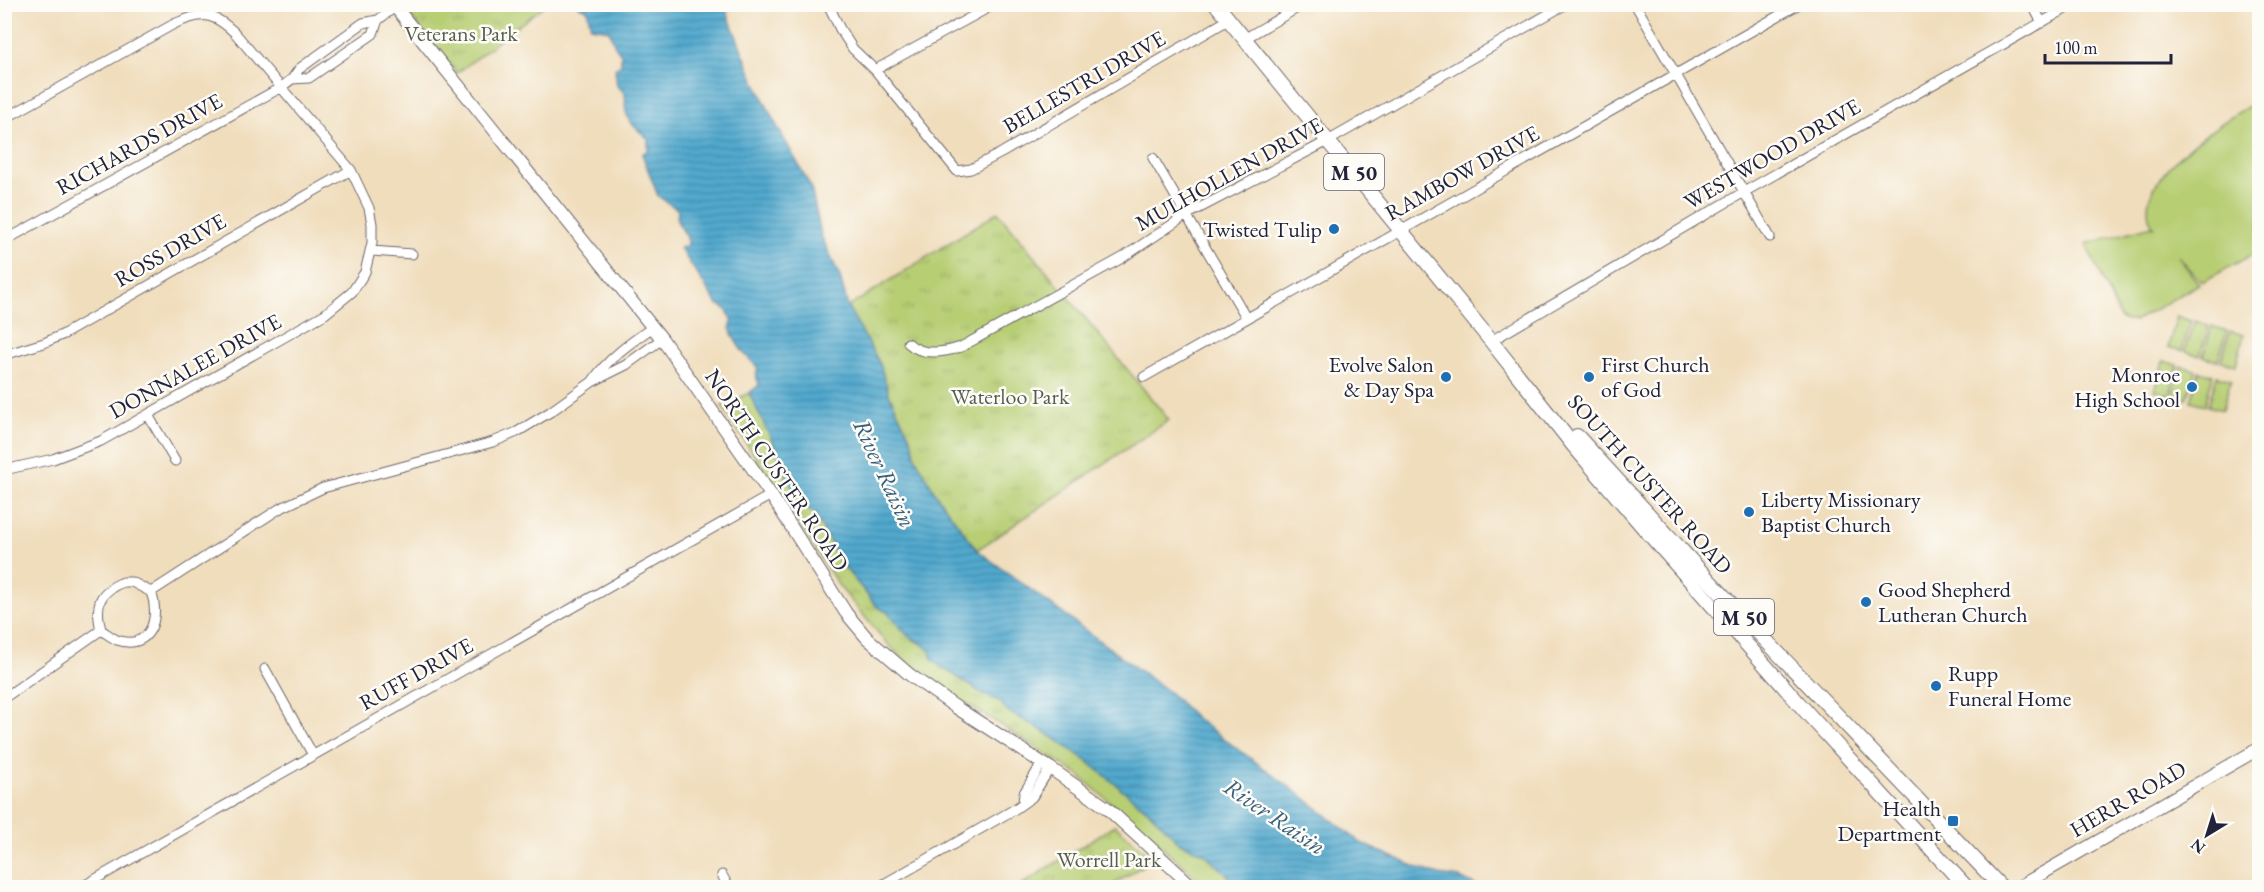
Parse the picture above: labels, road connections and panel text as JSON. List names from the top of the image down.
{
  "streets": {
    "main road": ["M 50", "SOUTH CUSTER ROAD"],
    "street": [
      "BELLESTRI DRIVE",
      "RICHARDS DRIVE",
      "WESTWOOD DRIVE",
      "RAMBOW DRIVE",
      "MULHOLLEN DRIVE",
      "ROSS DRIVE",
      "DONNALEE DRIVE",
      "NORTH CUSTER ROAD",
      "RUFF DRIVE",
      "HERR ROAD"
    ]
  },
  "crossings": [
    ["BELLESTRI DRIVE", "SOUTH CUSTER ROAD"],
    ["RICHARDS DRIVE", "NORTH CUSTER ROAD"],
    ["WESTWOOD DRIVE", "SOUTH CUSTER ROAD"],
    ["RAMBOW DRIVE", "SOUTH CUSTER ROAD"],
    ["MULHOLLEN DRIVE", "SOUTH CUSTER ROAD"],
    ["NORTH CUSTER ROAD", "RUFF DRIVE"]
  ],
  "water": ["River Raisin"],
  "parks": ["Veterans Park", "Waterloo Park", "Worrell Park"],
  "places": {
    "other": [
      "Twisted Tulip",
      "Evolve Salon & Day Spa",
      "First Church of God",
      "Monroe High School",
      "Liberty Missionary Baptist Church",
      "Good Shepherd Lutheran Church",
      "Rupp Funeral Home"
    ],
    "transit": ["Health Department"]
  },
  "scale_bar": "100 m",
  "north": "bottom left"
}
